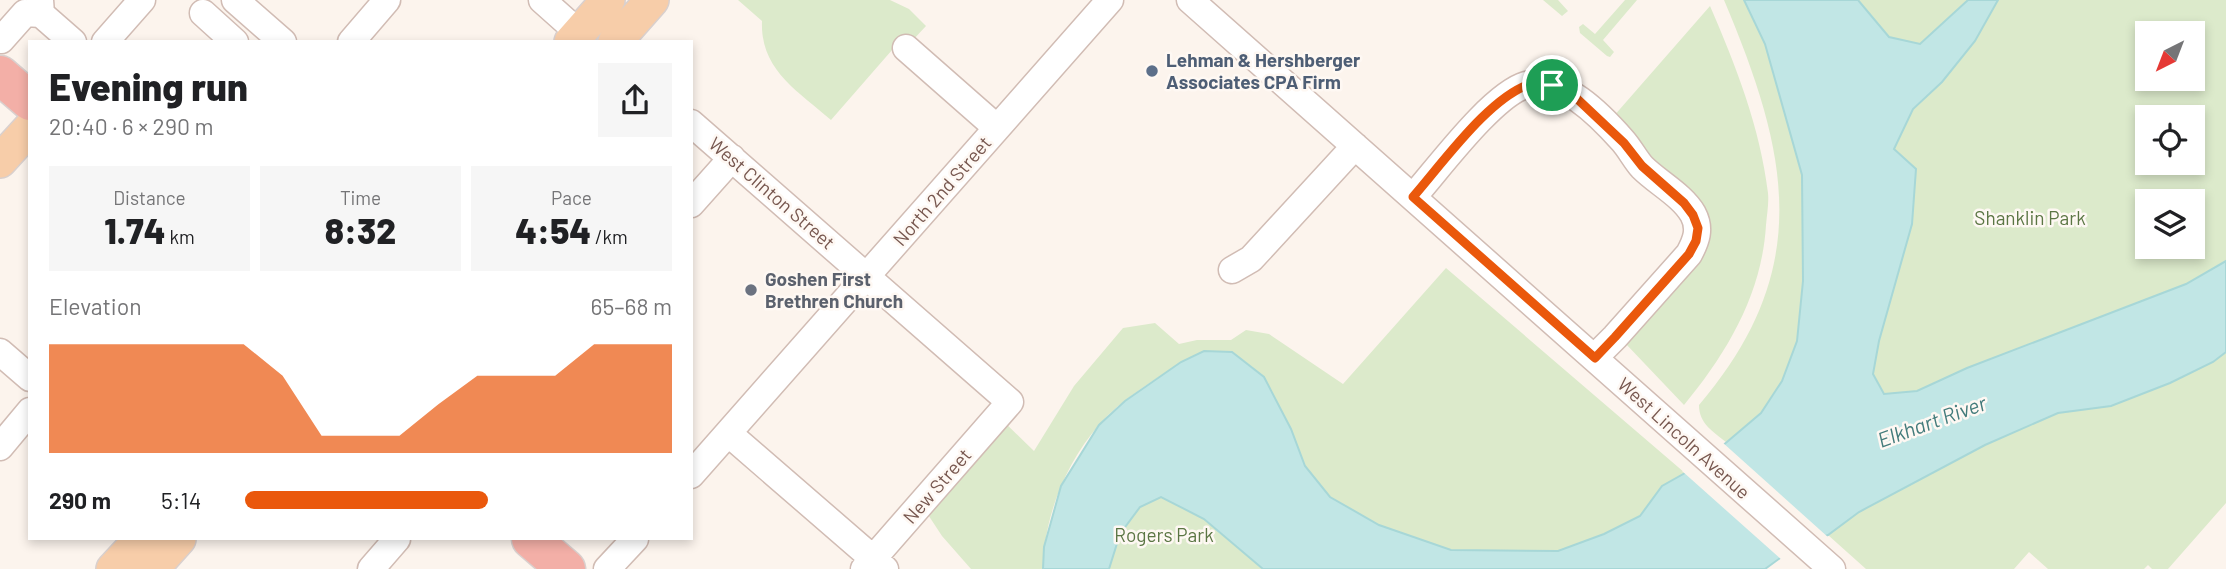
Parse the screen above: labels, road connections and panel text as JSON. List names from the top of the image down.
{
  "streets": {
    "street": [
      "North 2nd Street",
      "West Clinton Street",
      "West Lincoln Avenue",
      "New Street"
    ]
  },
  "crossings": [
    ["North 2nd Street", "West Clinton Street"],
    ["West Clinton Street", "New Street"]
  ],
  "water": ["Elkhart River"],
  "parks": ["Shanklin Park", "Rogers Park"],
  "places": ["Lehman & Hershberger Associates CPA Firm", "Goshen First Brethren Church"],
  "north": "bottom left",
  "page": {
    "heading": ["Evening run", "20:40 · 6 × 290 m"],
    "stats": [
      ["Distance", "1.74 km"],
      ["Time", "8:32"],
      ["Pace", "4:54 /km"]
    ],
    "chart": ["Elevation", "65–68 m"],
    "list": [
      {
        "name": "290 m",
        "note": "5:14"
      }
    ]
  }
}
